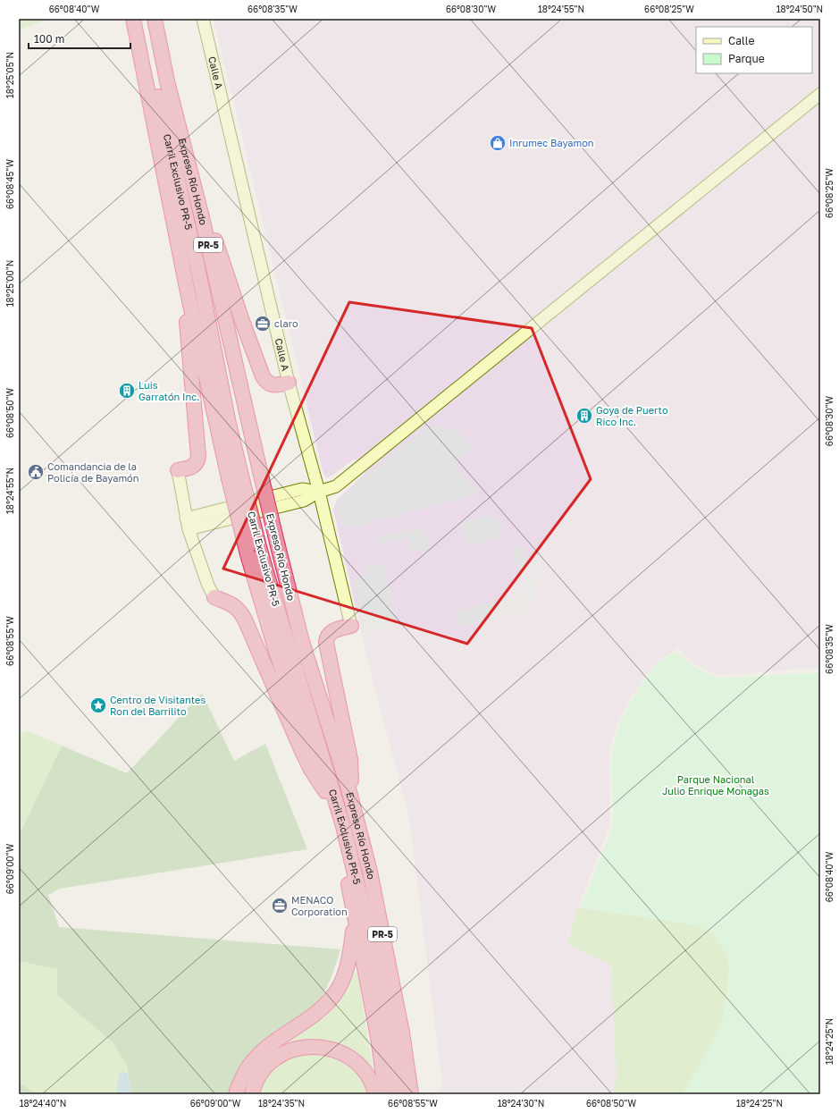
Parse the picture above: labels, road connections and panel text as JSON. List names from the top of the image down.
{
  "streets": {
    "highway": ["Expreso Río Hondo", "Carril Exclusivo PR-5", "PR-5"],
    "street": ["Calle A"]
  },
  "crossings": [
    ["Carril Exclusivo PR-5", "PR-5"]
  ],
  "parks": ["Parque Nacional Julio Enrique Monagas"],
  "places": {
    "shop": ["Inrumec Bayamon"],
    "office": ["claro", "MENACO Corporation"],
    "building": ["Luis Garratón Inc.", "Goya de Puerto Rico Inc."],
    "public building": ["Comandancia de la Policía de Bayamón"],
    "place": ["Centro de Visitantes Ron del Barrilito"]
  },
  "legend": ["Calle", "Parque"],
  "scale_bar": "100 m",
  "coordinates": [
    "66°08'40\"W",
    "66°08'35\"W",
    "66°08'30\"W",
    "18°24'55\"N",
    "66°08'25\"W",
    "18°24'50\"N",
    "18°25'05\"N",
    "66°08'45\"W",
    "18°25'00\"N",
    "66°08'50\"W",
    "66°08'55\"W",
    "66°09'00\"W",
    "18°24'25\"N",
    "18°24'40\"N",
    "18°24'35\"N",
    "18°24'30\"N"
  ]
}
